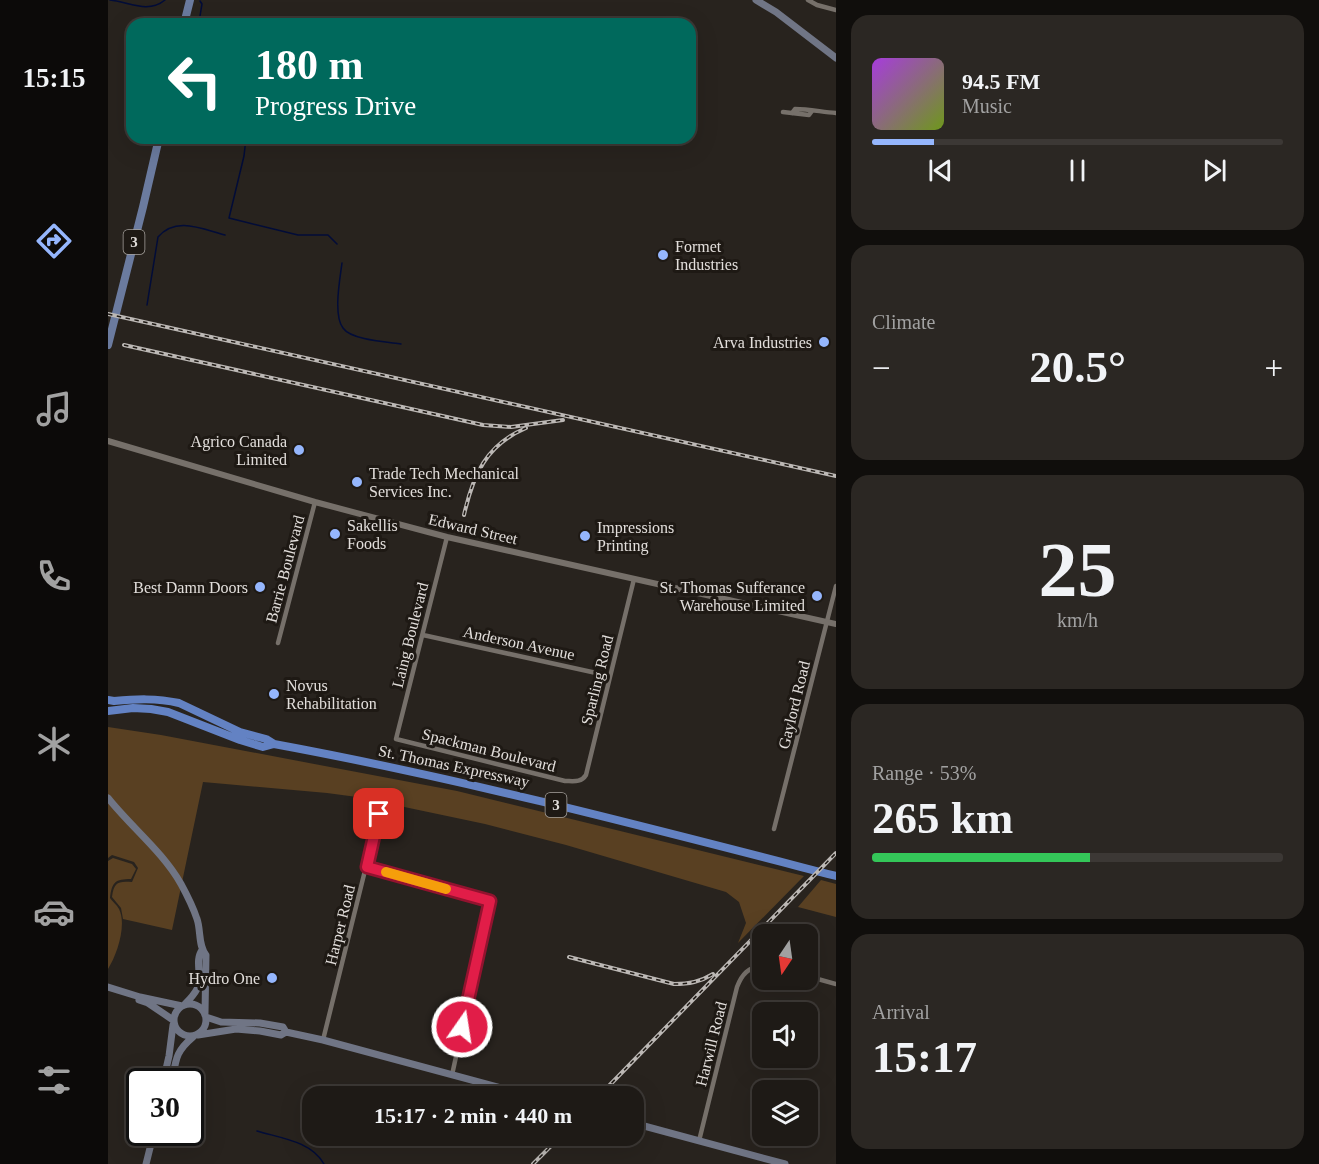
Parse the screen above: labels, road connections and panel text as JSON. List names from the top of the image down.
{
  "streets": {
    "highway": ["3", "St. Thomas Expressway"],
    "street": [
      "Edward Street",
      "Barrie Boulevard",
      "Laing Boulevard",
      "Anderson Avenue",
      "Sparling Road",
      "Gaylord Road",
      "Spackman Boulevard",
      "Harper Road",
      "Harwill Road"
    ]
  },
  "crossings": [
    ["Edward Street", "Barrie Boulevard"],
    ["Edward Street", "Laing Boulevard"],
    ["Edward Street", "Sparling Road"],
    ["Edward Street", "Gaylord Road"],
    ["Laing Boulevard", "Anderson Avenue"],
    ["Laing Boulevard", "Spackman Boulevard"],
    ["Anderson Avenue", "Sparling Road"],
    ["Sparling Road", "Spackman Boulevard"]
  ],
  "places": [
    "Formet Industries",
    "Arva Industries",
    "Agrico Canada Limited",
    "Trade Tech Mechanical Services Inc.",
    "Sakellis Foods",
    "Impressions Printing",
    "Best Damn Doors",
    "St. Thomas Sufferance Warehouse Limited",
    "Novus Rehabilitation",
    "Hydro One"
  ],
  "north": "bottom",
  "page": {
    "tabs": "15:15",
    "turn": ["180 m", "Progress Drive"],
    "song": ["94.5 FM", "Music"],
    "tile": [
      "Climate",
      ["25", "km/h"],
      ["Range · 53%", "265 km"],
      ["Arrival", "15:17"]
    ],
    "heat": ["−", "20.5°", "+"],
    "limit": "30",
    "trip": "15:17 · 2 min · 440 m"
  }
}
